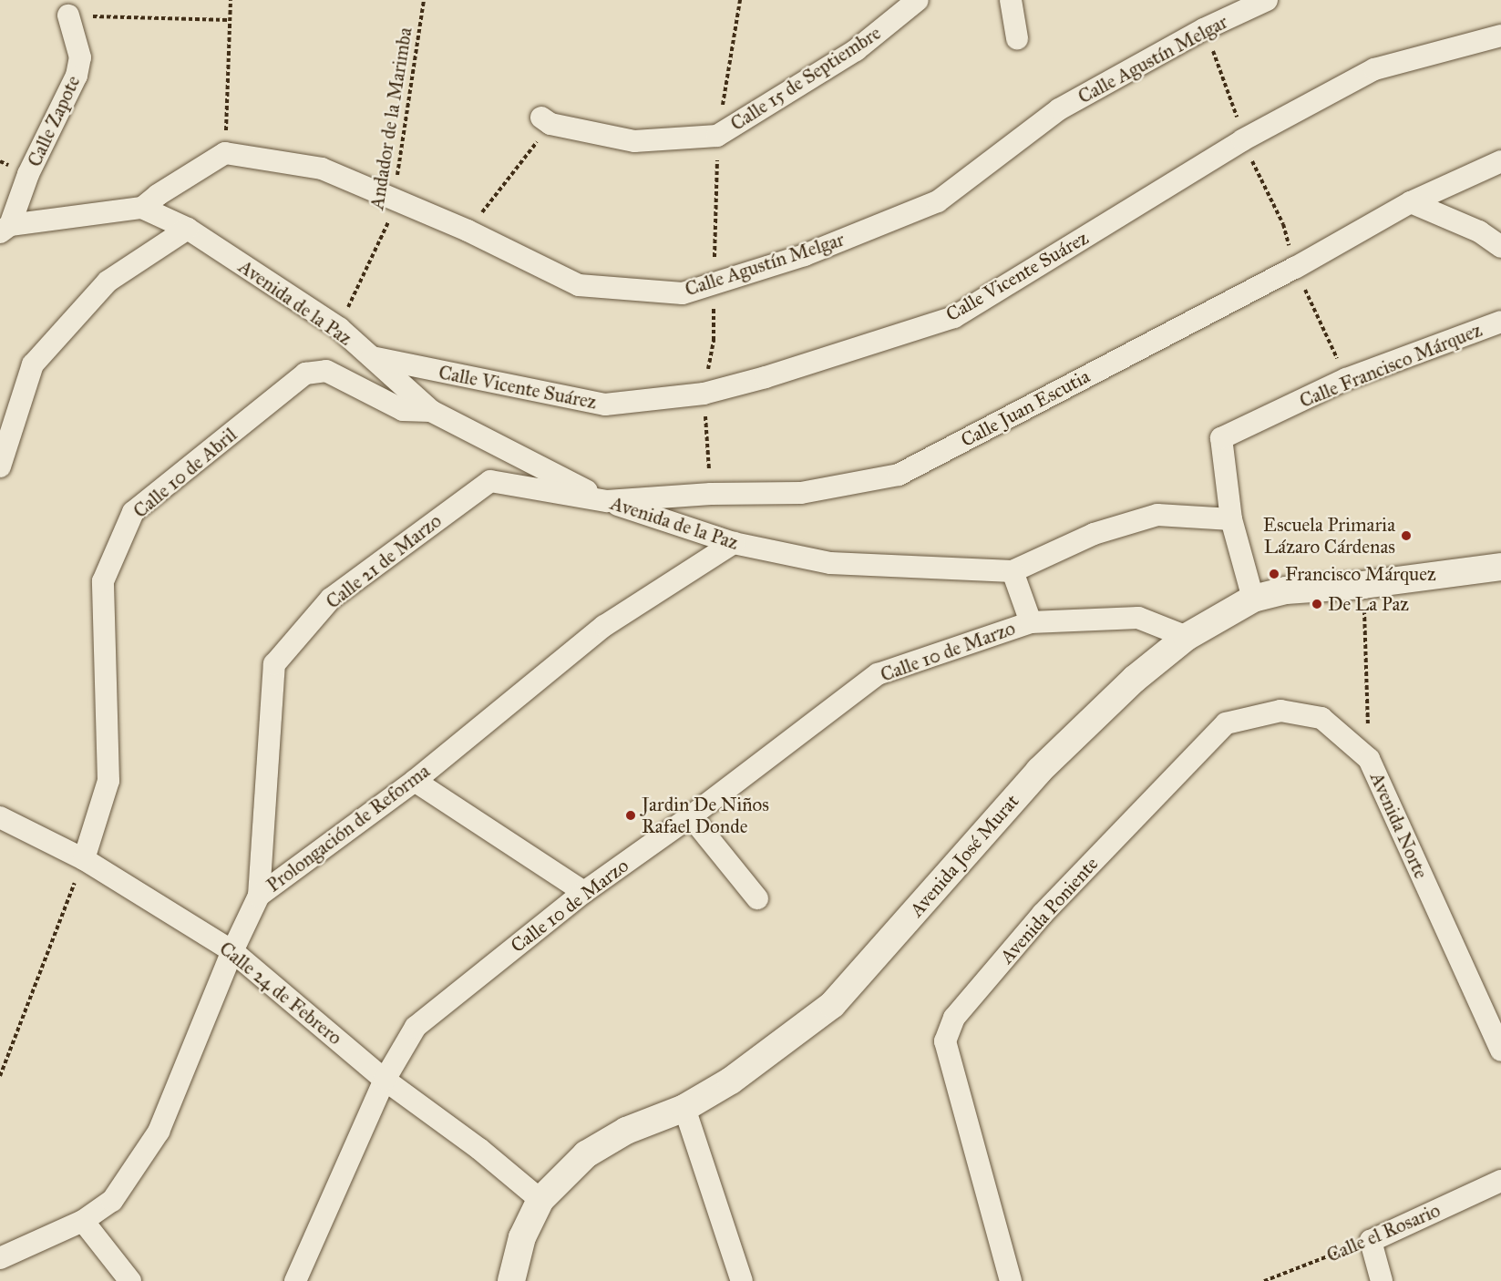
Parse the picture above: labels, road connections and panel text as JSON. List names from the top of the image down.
{
  "streets": {
    "street": [
      "Calle Agustín Melgar",
      "Calle 15 de Septiembre",
      "Calle Zapote",
      "Calle Vicente Suárez",
      "Avenida de la Paz",
      "Calle Francisco Márquez",
      "Calle Juan Escutia",
      "Calle 10 de Abril",
      "Calle 21 de Marzo",
      "Calle 10 de Marzo",
      "Avenida Norte",
      "Prolongación de Reforma",
      "Avenida José Murat",
      "Avenida Poniente",
      "Calle 24 de Febrero",
      "Calle el Rosario"
    ],
    "path": ["Andador de la Marimba"]
  },
  "crossings": [
    ["Calle Agustín Melgar", "Andador de la Marimba"],
    ["Andador de la Marimba", "Avenida de la Paz"],
    ["Calle Vicente Suárez", "Avenida de la Paz"],
    ["Avenida de la Paz", "Calle Francisco Márquez"],
    ["Avenida de la Paz", "Calle Juan Escutia"],
    ["Avenida de la Paz", "Calle 10 de Abril"],
    ["Avenida de la Paz", "Calle 21 de Marzo"],
    ["Avenida de la Paz", "Prolongación de Reforma"],
    ["Calle Francisco Márquez", "Avenida José Murat"],
    ["Calle Juan Escutia", "Calle 21 de Marzo"],
    ["Calle 10 de Abril", "Calle 24 de Febrero"],
    ["Calle 21 de Marzo", "Prolongación de Reforma"],
    ["Calle 10 de Marzo", "Avenida José Murat"],
    ["Calle 10 de Marzo", "Calle 24 de Febrero"],
    ["Avenida Norte", "Avenida José Murat"],
    ["Avenida Norte", "Avenida Poniente"],
    ["Prolongación de Reforma", "Calle 24 de Febrero"],
    ["Avenida José Murat", "Calle 24 de Febrero"]
  ],
  "places": [
    "Escuela Primaria Lázaro Cárdenas",
    "Francisco Márquez",
    "De La Paz",
    "Jardin De Niños Rafael Donde"
  ]
}
